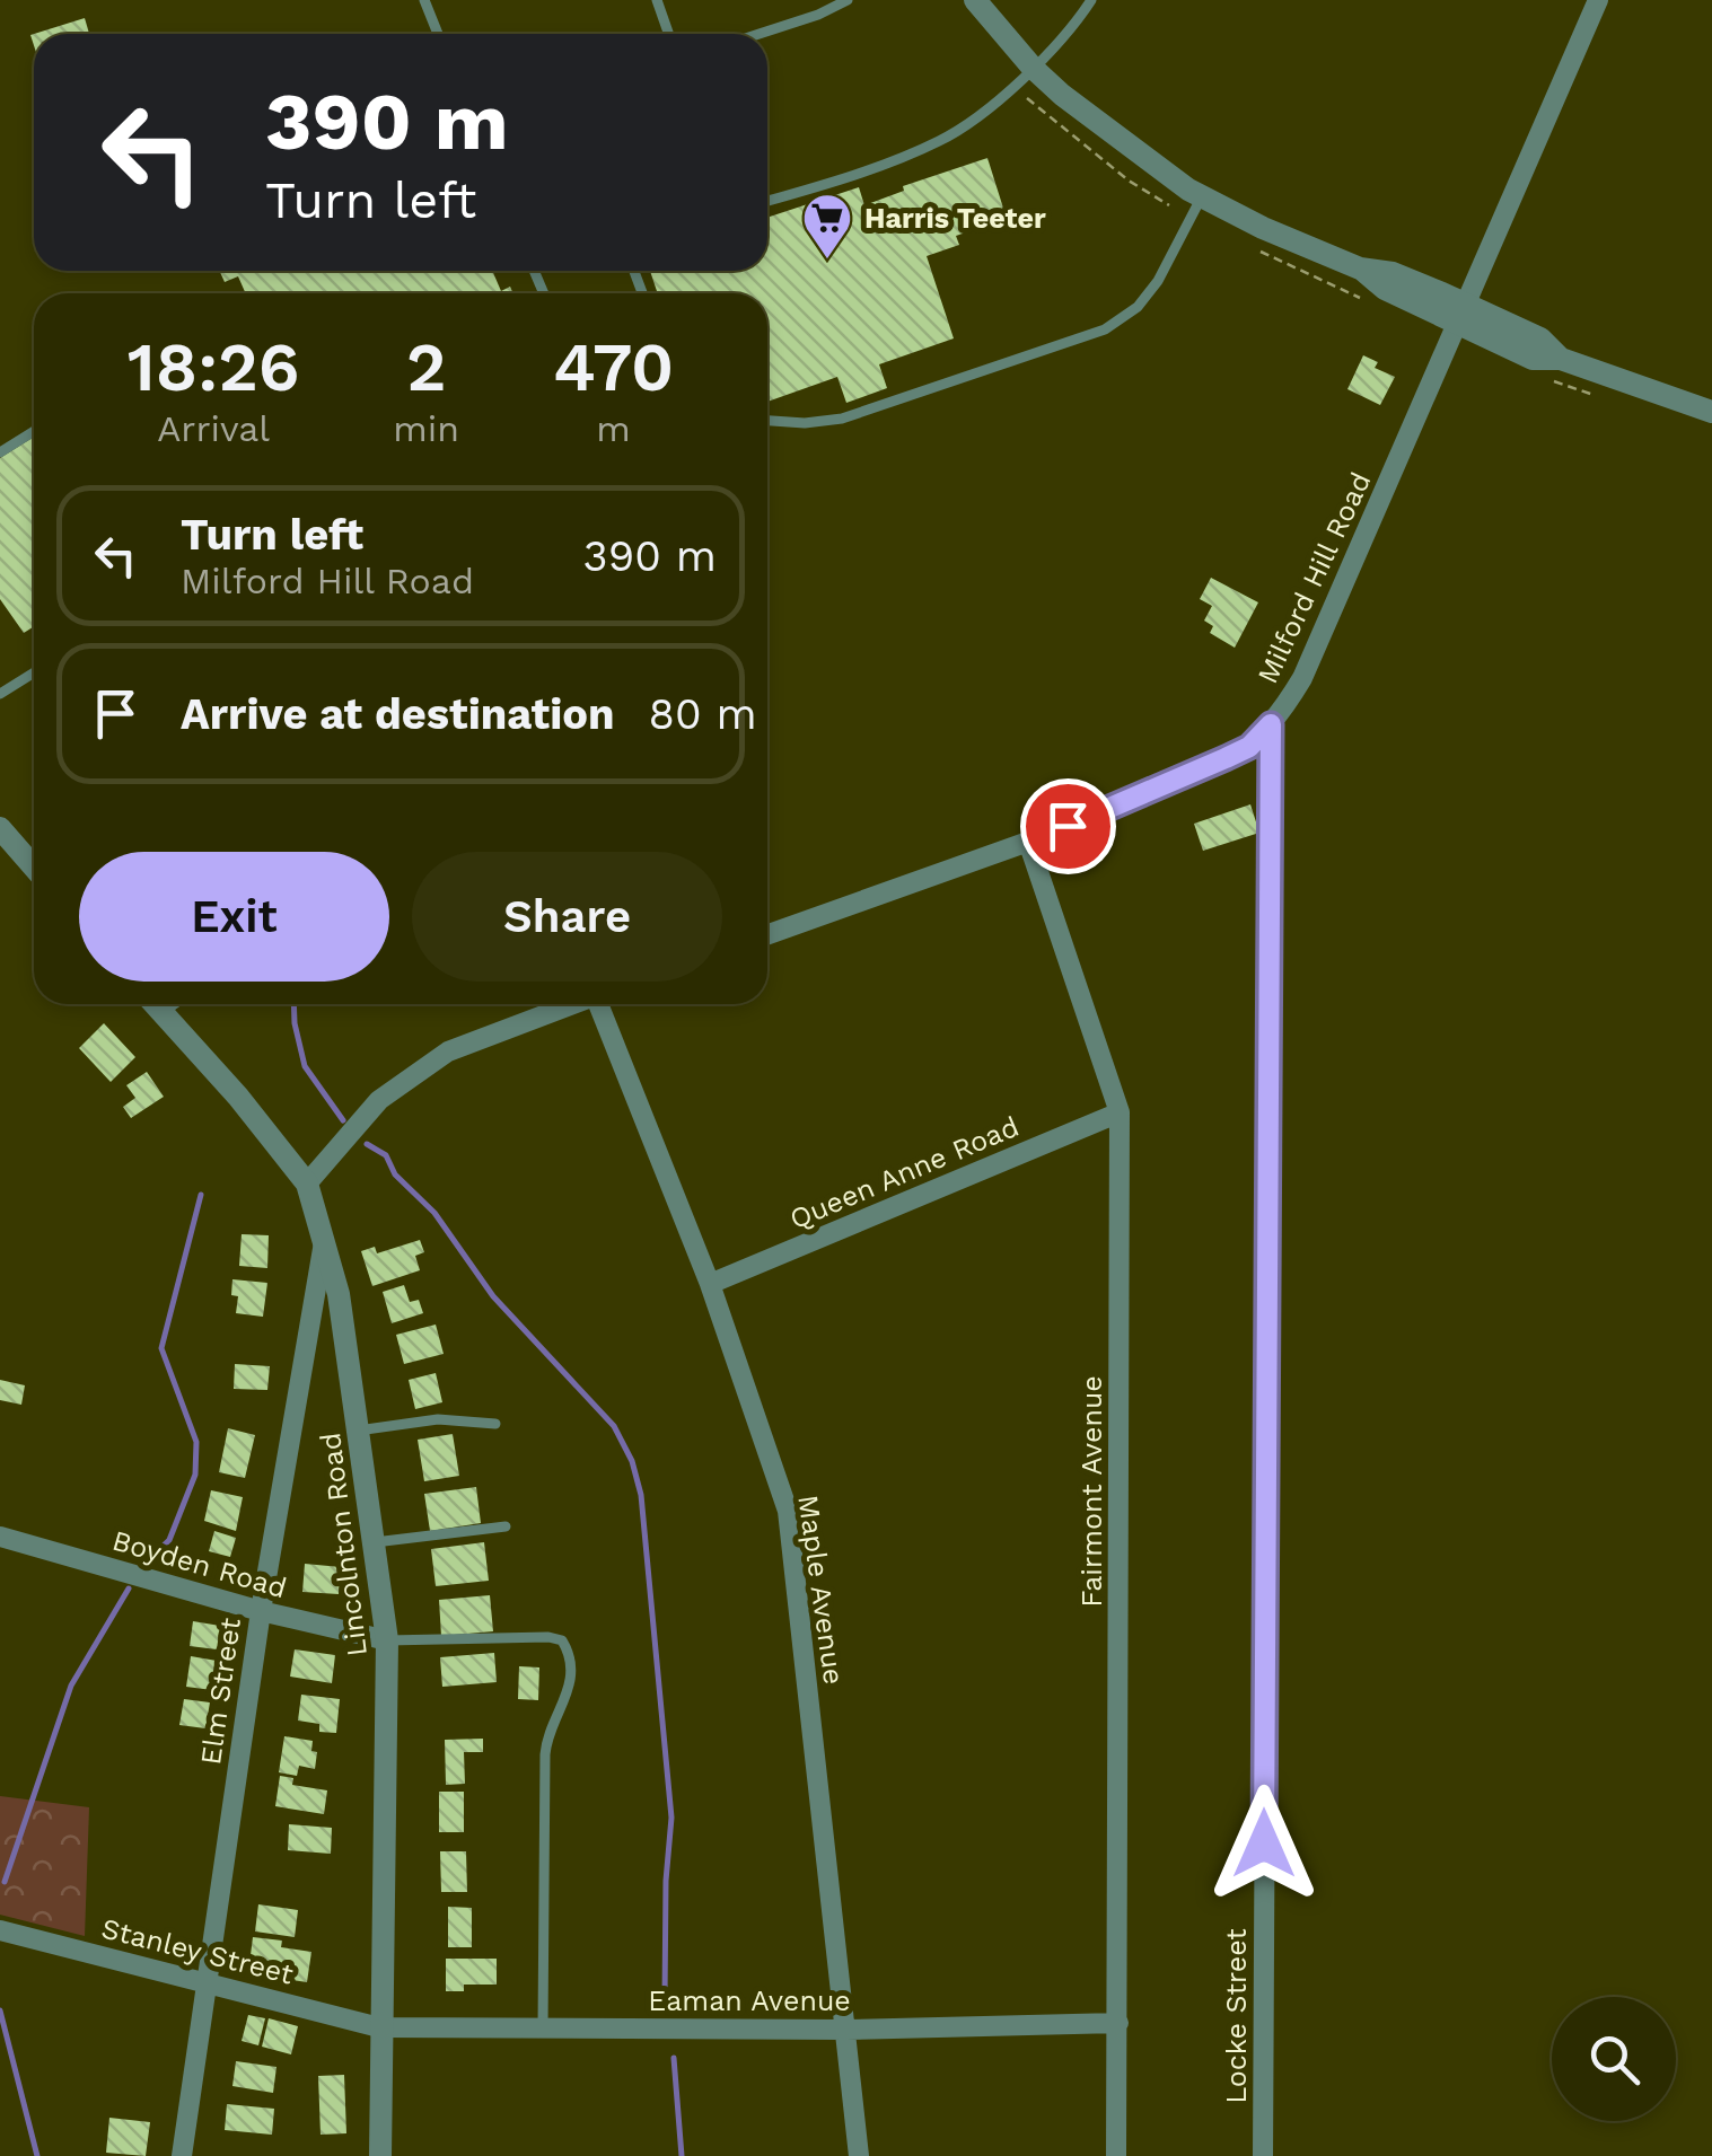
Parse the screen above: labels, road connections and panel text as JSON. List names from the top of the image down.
{
  "streets": {
    "street": [
      "Milford Hill Road",
      "Queen Anne Road",
      "Fairmont Avenue",
      "Lincolnton Road",
      "Boyden Road",
      "Maple Avenue",
      "Elm Street",
      "Stanley Street",
      "Eaman Avenue",
      "Locke Street"
    ]
  },
  "crossings": [
    ["Milford Hill Road", "Fairmont Avenue"],
    ["Milford Hill Road", "Locke Street"],
    ["Queen Anne Road", "Fairmont Avenue"],
    ["Queen Anne Road", "Maple Avenue"],
    ["Fairmont Avenue", "Eaman Avenue"],
    ["Lincolnton Road", "Boyden Road"],
    ["Lincolnton Road", "Elm Street"],
    ["Lincolnton Road", "Stanley Street"],
    ["Lincolnton Road", "Eaman Avenue"],
    ["Boyden Road", "Elm Street"],
    ["Maple Avenue", "Eaman Avenue"],
    ["Elm Street", "Stanley Street"],
    ["Stanley Street", "Eaman Avenue"]
  ],
  "places": {
    "supermarket": ["Harris Teeter"]
  },
  "page": {
    "turn": ["390 m", "Turn left"],
    "eta": [
      "18:26",
      "Arrival",
      "2",
      "min",
      "470",
      "m"
    ],
    "list": [
      {
        "name": "Turn left",
        "note": "Milford Hill Road",
        "value": "390 m"
      },
      {
        "name": "Arrive at destination",
        "value": "80 m"
      }
    ],
    "buttons": ["Exit", "Share"]
  }
}
